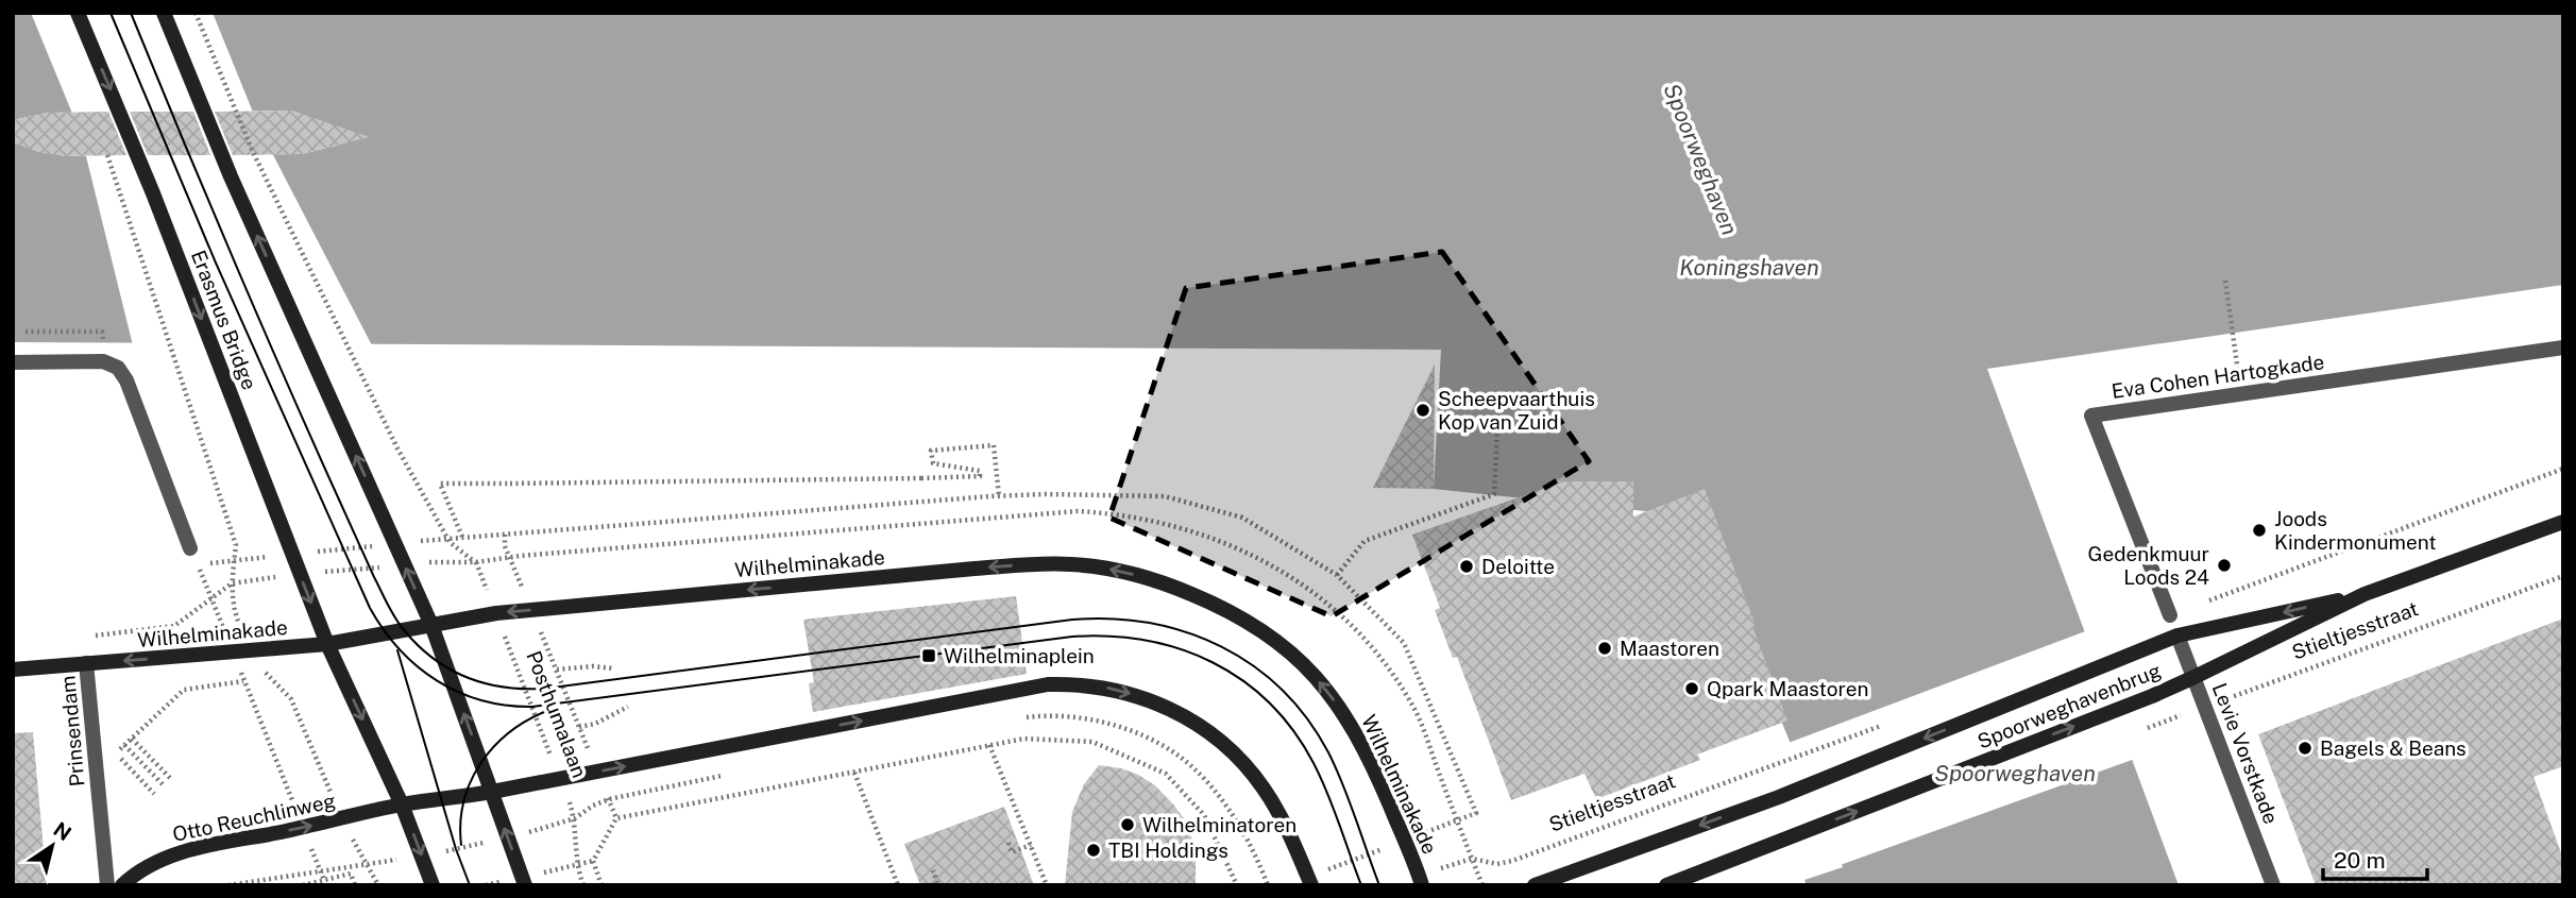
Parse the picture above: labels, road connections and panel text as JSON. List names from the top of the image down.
{
  "streets": {
    "main road": [
      "Erasmus Bridge",
      "Wilhelminakade",
      "Stieltjesstraat",
      "Spoorweghavenbrug",
      "Otto Reuchlinweg"
    ],
    "street": ["Eva Cohen Hartogkade", "Prinsendam", "Levie Vorstkade"],
    "path": ["Posthumalaan"]
  },
  "crossings": [
    ["Erasmus Bridge", "Wilhelminakade"],
    ["Wilhelminakade", "Posthumalaan"],
    ["Wilhelminakade", "Prinsendam"],
    ["Stieltjesstraat", "Spoorweghavenbrug"],
    ["Stieltjesstraat", "Levie Vorstkade"],
    ["Spoorweghavenbrug", "Levie Vorstkade"]
  ],
  "one_way": ["Wilhelminakade", "Otto Reuchlinweg"],
  "water": ["Spoorweghaven", "Koningshaven"],
  "places": {
    "other": [
      "Scheepvaarthuis Kop van Zuid",
      "Joods Kindermonument",
      "Gedenkmuur Loods 24",
      "Deloitte",
      "Maastoren",
      "Qpark Maastoren",
      "Bagels & Beans",
      "Wilhelminatoren",
      "TBI Holdings"
    ],
    "transit": ["Wilhelminaplein"]
  },
  "scale_bar": "20 m",
  "north": "top right"
}
